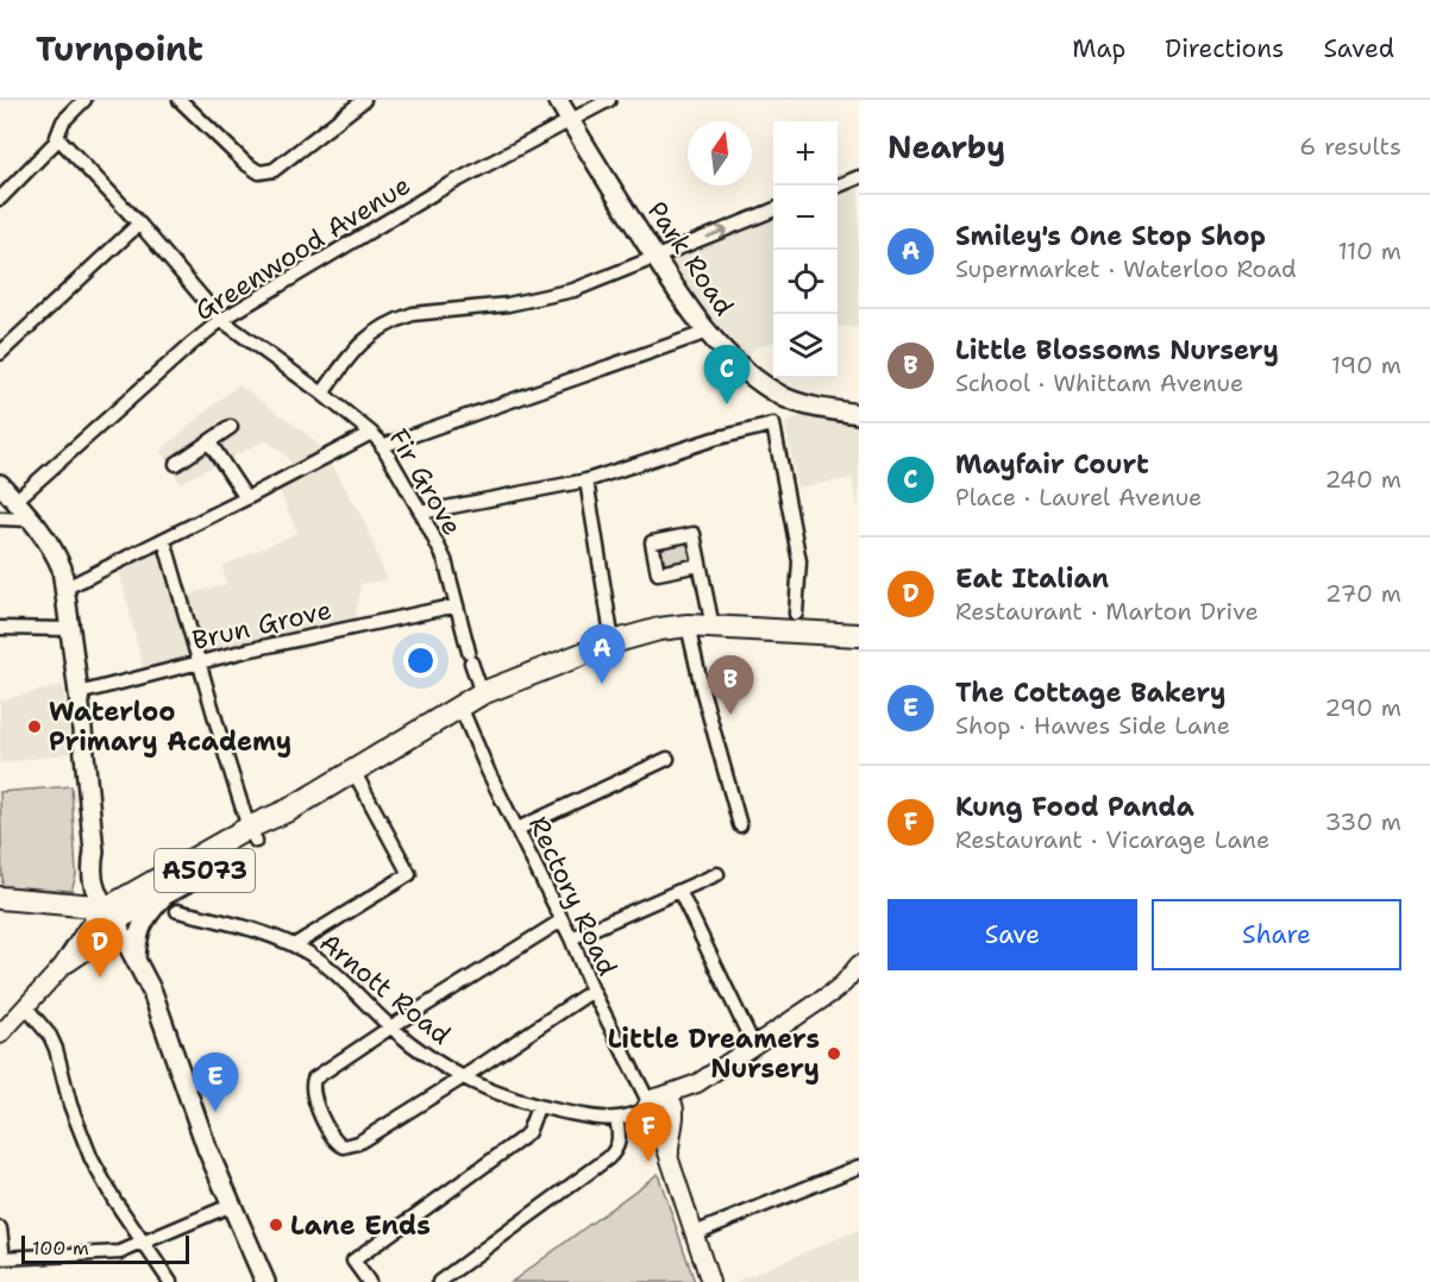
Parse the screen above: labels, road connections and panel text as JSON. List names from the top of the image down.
{
  "streets": {
    "highway": ["A5073"],
    "main road": ["Park Road"],
    "street": [
      "Greenwood Avenue",
      "Fir Grove",
      "Brun Grove",
      "Rectory Road",
      "Arnott Road"
    ]
  },
  "crossings": [
    ["Greenwood Avenue", "Park Road"],
    ["Greenwood Avenue", "Fir Grove"],
    ["Fir Grove", "Brun Grove"],
    ["A5073", "Arnott Road"],
    ["Rectory Road", "Arnott Road"]
  ],
  "places": ["Waterloo Primary Academy", "Little Dreamers Nursery", "Lane Ends"],
  "scale_bar": "100 m",
  "north": "top",
  "page": {
    "header": "Turnpoint",
    "nav": ["Map", "Directions", "Saved"],
    "heading": ["Nearby", "6 results"],
    "map_buttons": ["+", "−"],
    "list": [
      {
        "mark": "A",
        "name": "Smiley's One Stop Shop",
        "note": "Supermarket · Waterloo Road",
        "value": "110 m"
      },
      {
        "mark": "B",
        "name": "Little Blossoms Nursery",
        "note": "School · Whittam Avenue",
        "value": "190 m"
      },
      {
        "mark": "C",
        "name": "Mayfair Court",
        "note": "Place · Laurel Avenue",
        "value": "240 m"
      },
      {
        "mark": "D",
        "name": "Eat Italian",
        "note": "Restaurant · Marton Drive",
        "value": "270 m"
      },
      {
        "mark": "E",
        "name": "The Cottage Bakery",
        "note": "Shop · Hawes Side Lane",
        "value": "290 m"
      },
      {
        "mark": "F",
        "name": "Kung Food Panda",
        "note": "Restaurant · Vicarage Lane",
        "value": "330 m"
      }
    ],
    "pins": [
      "C",
      "A",
      "B",
      "D",
      "E",
      "F"
    ],
    "buttons": ["Save", "Share"],
    "scale": "100 m"
  }
}
